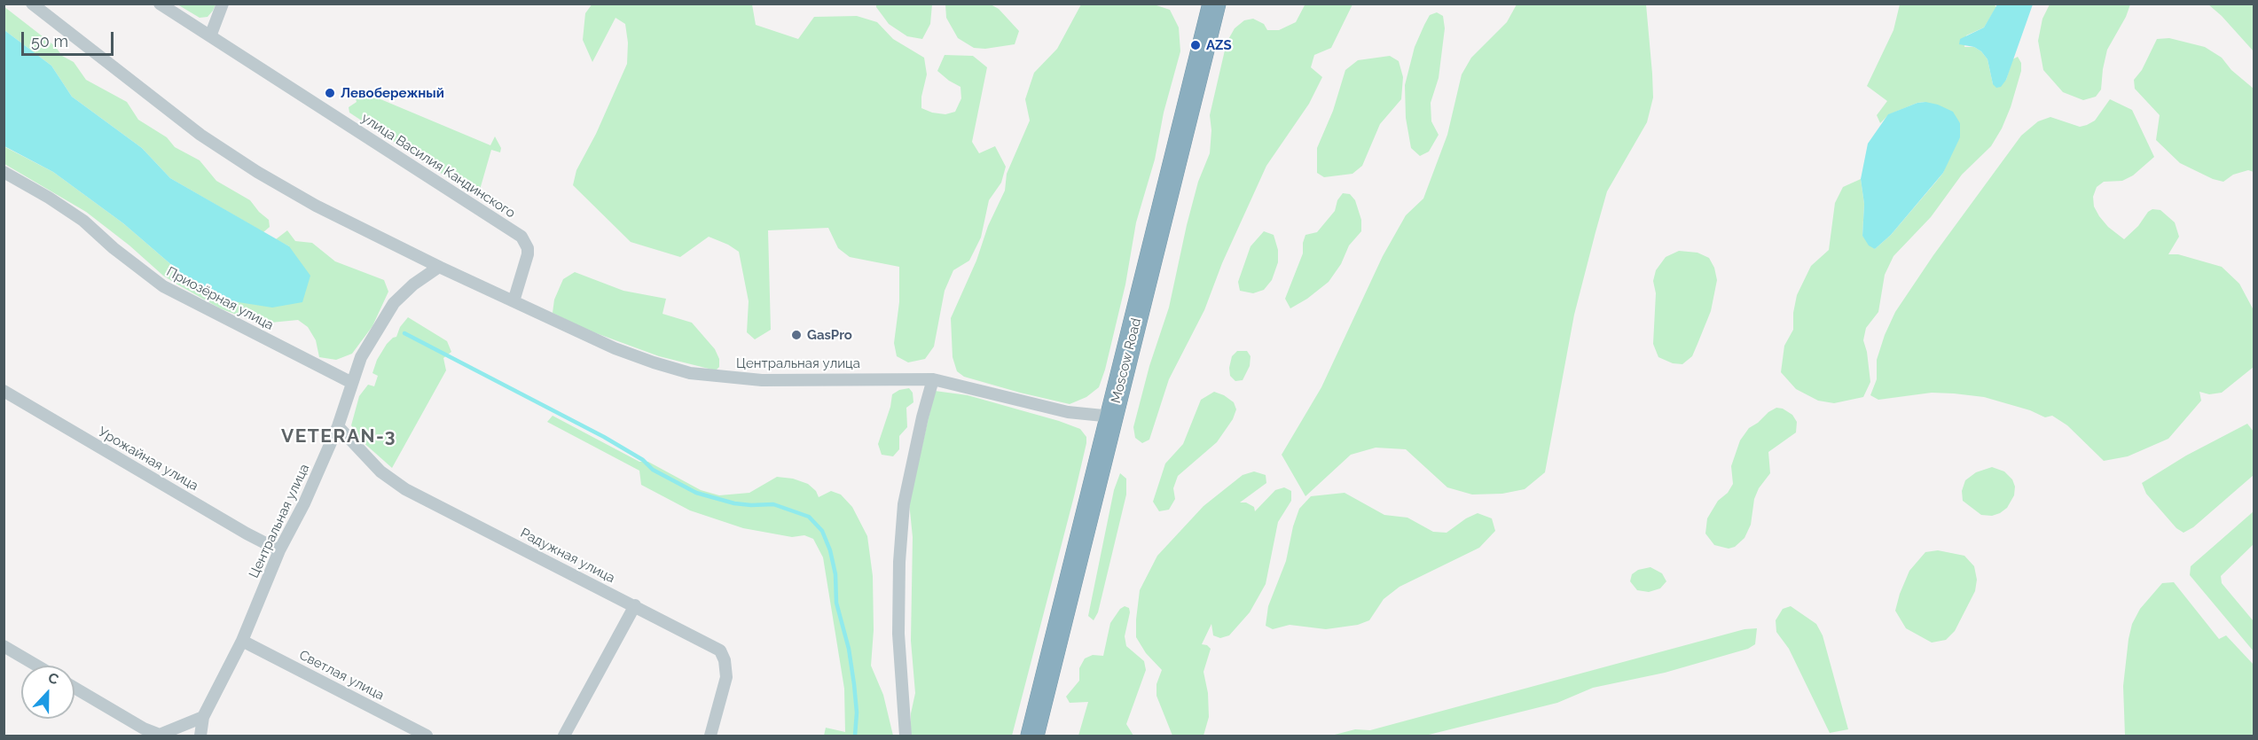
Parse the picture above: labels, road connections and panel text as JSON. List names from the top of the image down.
{
  "streets": {
    "highway": ["Moscow Road"],
    "street": [
      "улица Василия Кандинского",
      "Приозёрная улица",
      "Центральная улица",
      "Урожайная улица",
      "Радужная улица",
      "Светлая улица"
    ]
  },
  "crossings": [
    ["улица Василия Кандинского", "Центральная улица"],
    ["Приозёрная улица", "Центральная улица"],
    ["Moscow Road", "Центральная улица"],
    ["Центральная улица", "Урожайная улица"],
    ["Центральная улица", "Радужная улица"],
    ["Центральная улица", "Светлая улица"]
  ],
  "districts": ["VETERAN-3"],
  "places": ["AZS", "Левобережный", "GasPro"],
  "scale_bar": "50 m",
  "north": "top"
}
